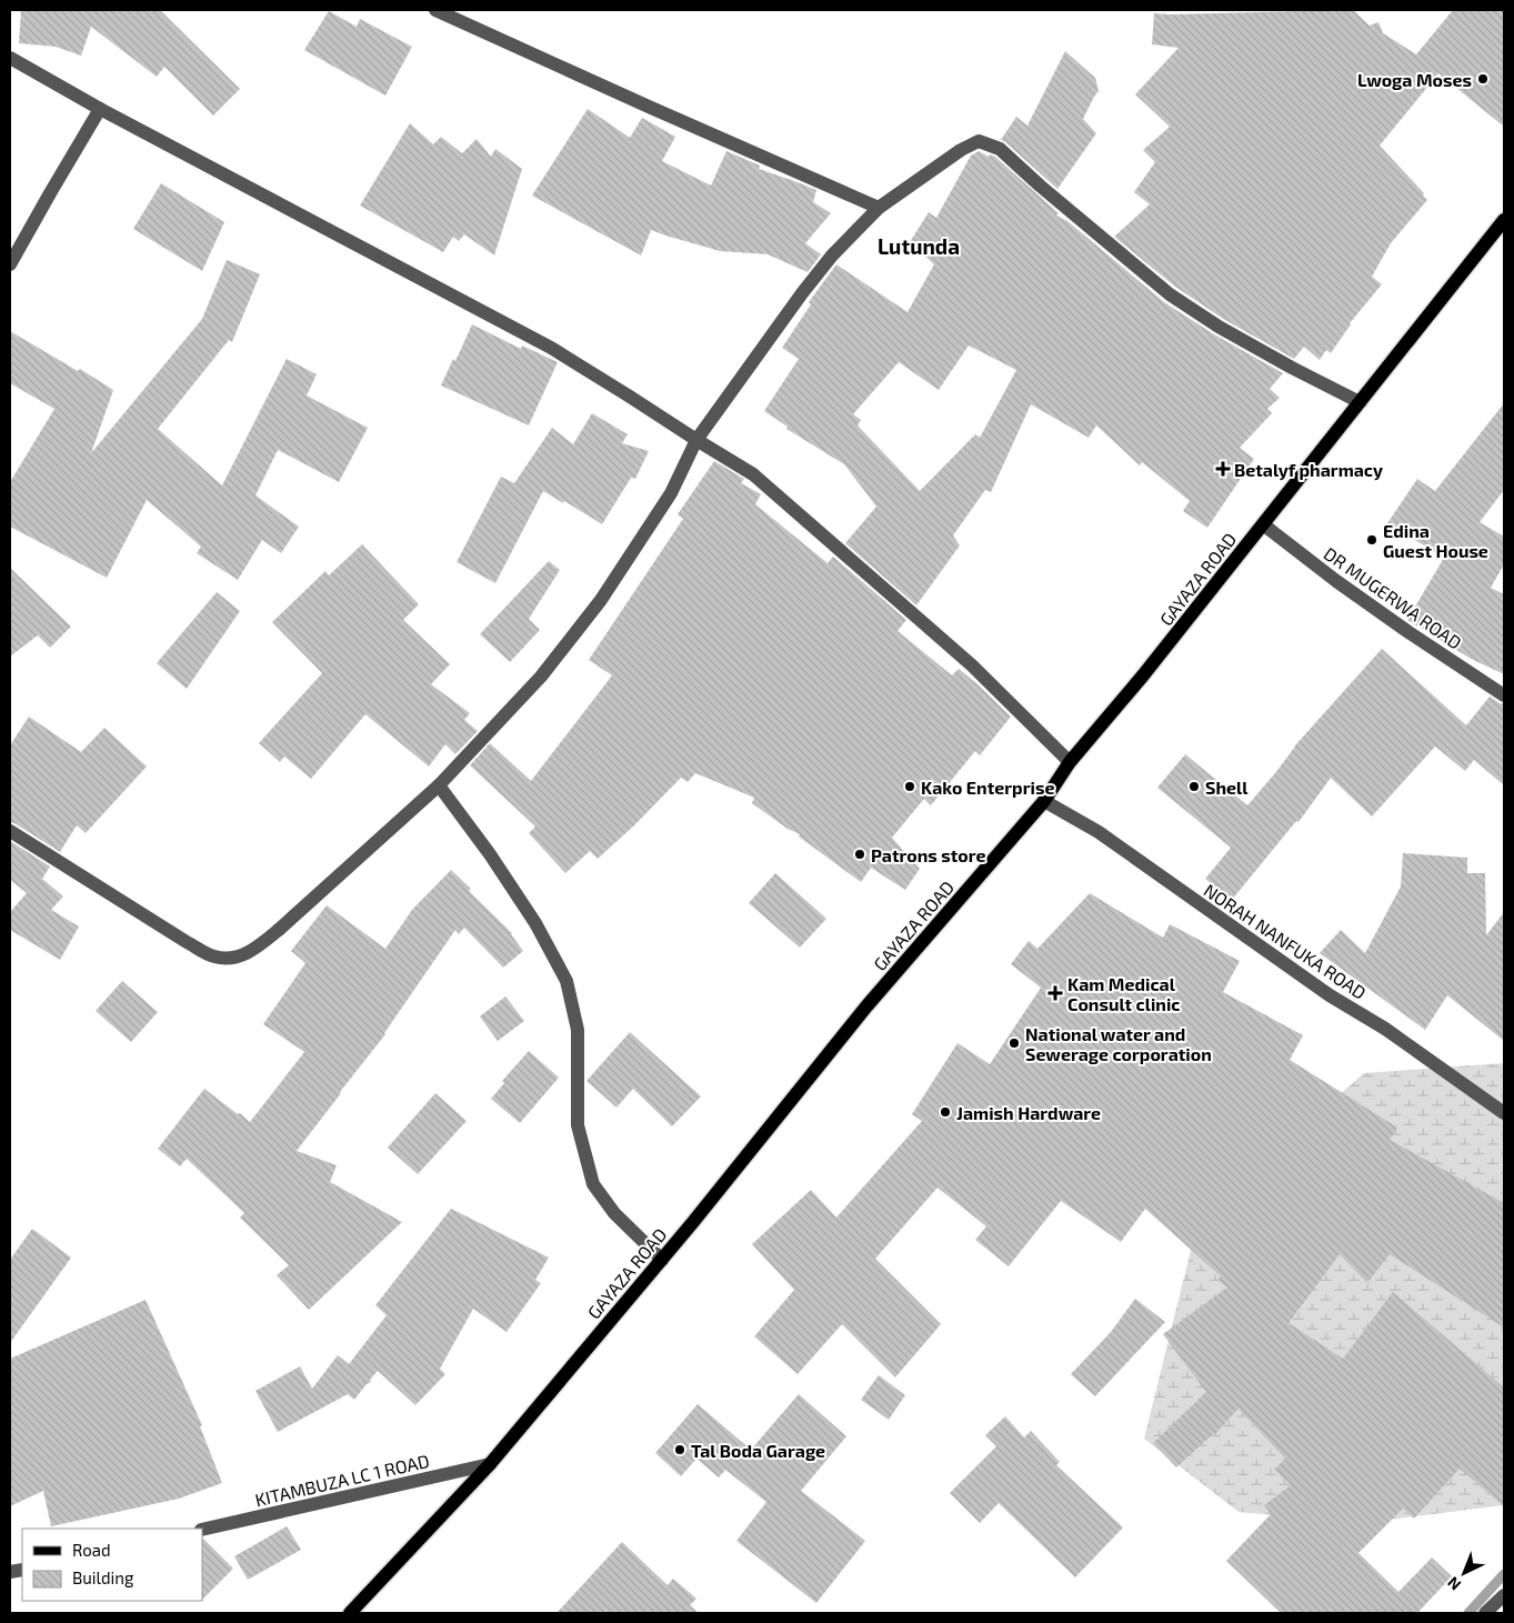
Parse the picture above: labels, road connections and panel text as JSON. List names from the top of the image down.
{
  "streets": {
    "main road": ["GAYAZA ROAD"],
    "street": ["DR MUGERWA ROAD", "NORAH NANFUKA ROAD", "KITAMBUZA LC 1 ROAD"]
  },
  "crossings": [
    ["GAYAZA ROAD", "DR MUGERWA ROAD"],
    ["GAYAZA ROAD", "NORAH NANFUKA ROAD"],
    ["GAYAZA ROAD", "KITAMBUZA LC 1 ROAD"]
  ],
  "districts": ["Lutunda"],
  "places": {
    "other": [
      "Lwoga Moses",
      "Edina Guest House",
      "Kako Enterprise",
      "Shell",
      "Patrons store",
      "National water and Sewerage corporation",
      "Jamish Hardware",
      "Tal Boda Garage"
    ],
    "health": ["Betalyf pharmacy", "Kam Medical Consult clinic"]
  },
  "legend": ["Road", "Building"],
  "north": "bottom left"
}
